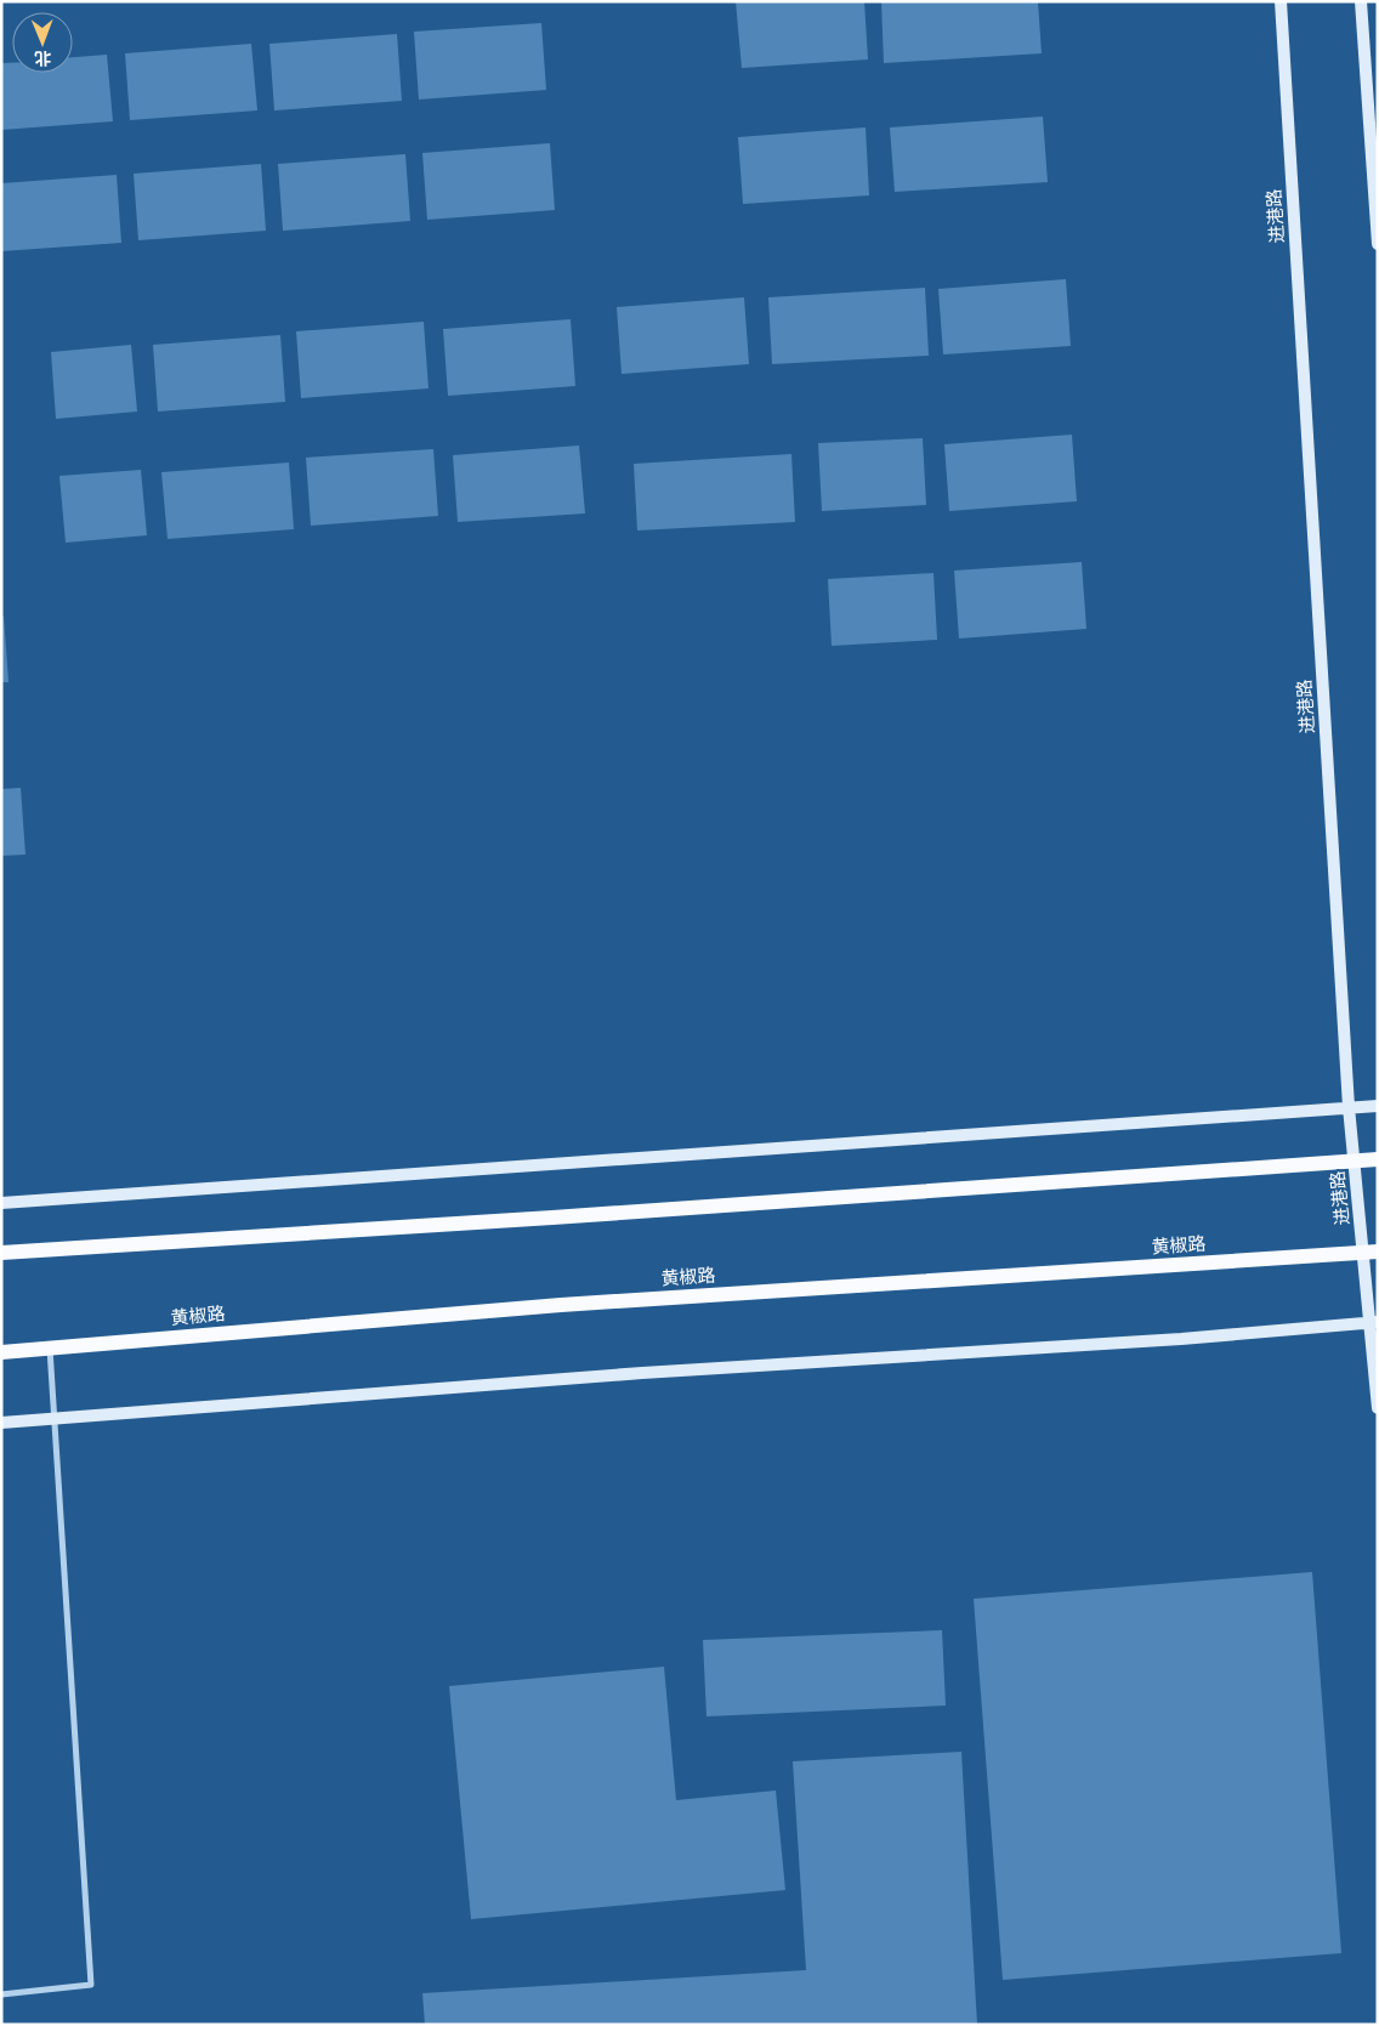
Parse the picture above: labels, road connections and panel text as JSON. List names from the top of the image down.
{
  "streets": {
    "main road": ["进港路", "黄椒路"]
  },
  "crossings": [
    ["进港路", "黄椒路"]
  ],
  "north": "bottom"
}
